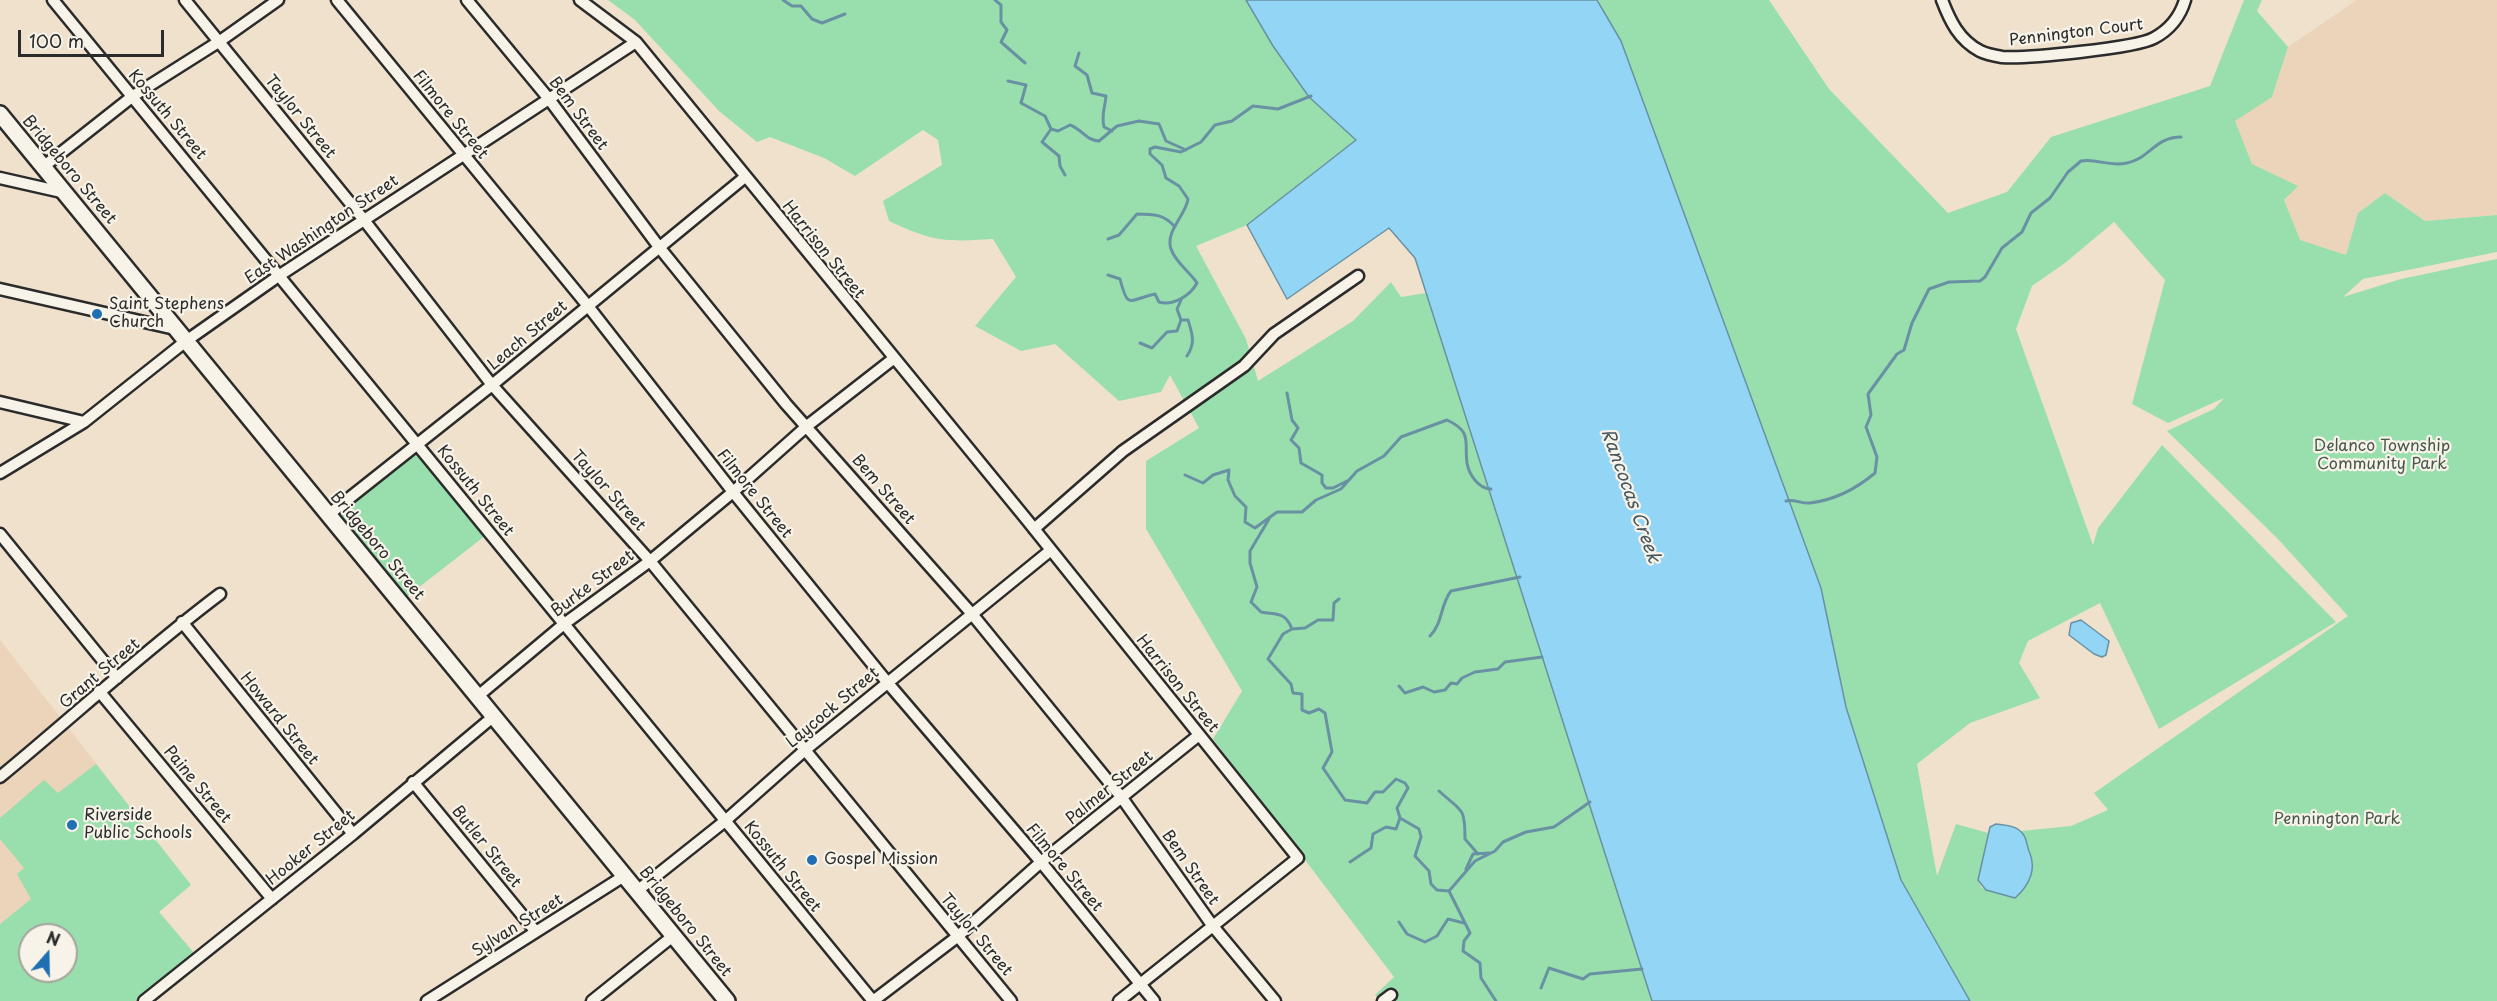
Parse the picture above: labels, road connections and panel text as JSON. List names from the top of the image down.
{
  "streets": {
    "main road": ["Bridgeboro Street"],
    "street": [
      "Pennington Court",
      "Bem Street",
      "Kossuth Street",
      "Filmore Street",
      "Taylor Street",
      "East Washington Street",
      "Harrison Street",
      "Leach Street",
      "Burke Street",
      "Grant Street",
      "Laycock Street",
      "Howard Street",
      "Paine Street",
      "Palmer Street",
      "Butler Street",
      "Hooker Street",
      "Sylvan Street"
    ]
  },
  "crossings": [
    ["Bem Street", "East Washington Street"],
    ["Bem Street", "Harrison Street"],
    ["Bem Street", "Leach Street"],
    ["Bem Street", "Burke Street"],
    ["Bem Street", "Laycock Street"],
    ["Bem Street", "Palmer Street"],
    ["Kossuth Street", "East Washington Street"],
    ["Kossuth Street", "Leach Street"],
    ["Kossuth Street", "Burke Street"],
    ["Kossuth Street", "Laycock Street"],
    ["Kossuth Street", "Palmer Street"],
    ["Filmore Street", "East Washington Street"],
    ["Filmore Street", "Leach Street"],
    ["Filmore Street", "Burke Street"],
    ["Filmore Street", "Laycock Street"],
    ["Filmore Street", "Palmer Street"],
    ["Taylor Street", "East Washington Street"],
    ["Taylor Street", "Leach Street"],
    ["Taylor Street", "Burke Street"],
    ["Taylor Street", "Laycock Street"],
    ["Taylor Street", "Palmer Street"],
    ["Bridgeboro Street", "East Washington Street"],
    ["Bridgeboro Street", "Leach Street"],
    ["Bridgeboro Street", "Burke Street"],
    ["Bridgeboro Street", "Laycock Street"],
    ["Bridgeboro Street", "Hooker Street"],
    ["Bridgeboro Street", "Sylvan Street"],
    ["East Washington Street", "Harrison Street"],
    ["Harrison Street", "Leach Street"],
    ["Harrison Street", "Burke Street"],
    ["Harrison Street", "Laycock Street"],
    ["Harrison Street", "Palmer Street"],
    ["Grant Street", "Howard Street"],
    ["Grant Street", "Paine Street"],
    ["Howard Street", "Hooker Street"],
    ["Paine Street", "Hooker Street"],
    ["Butler Street", "Hooker Street"],
    ["Butler Street", "Sylvan Street"]
  ],
  "water": ["Rancocas Creek"],
  "parks": ["Delanco Township Community Park", "Pennington Park"],
  "places": ["Saint Stephens Church", "Riverside Public Schools", "Gospel Mission"],
  "scale_bar": "100 m",
  "north": "top"
}
